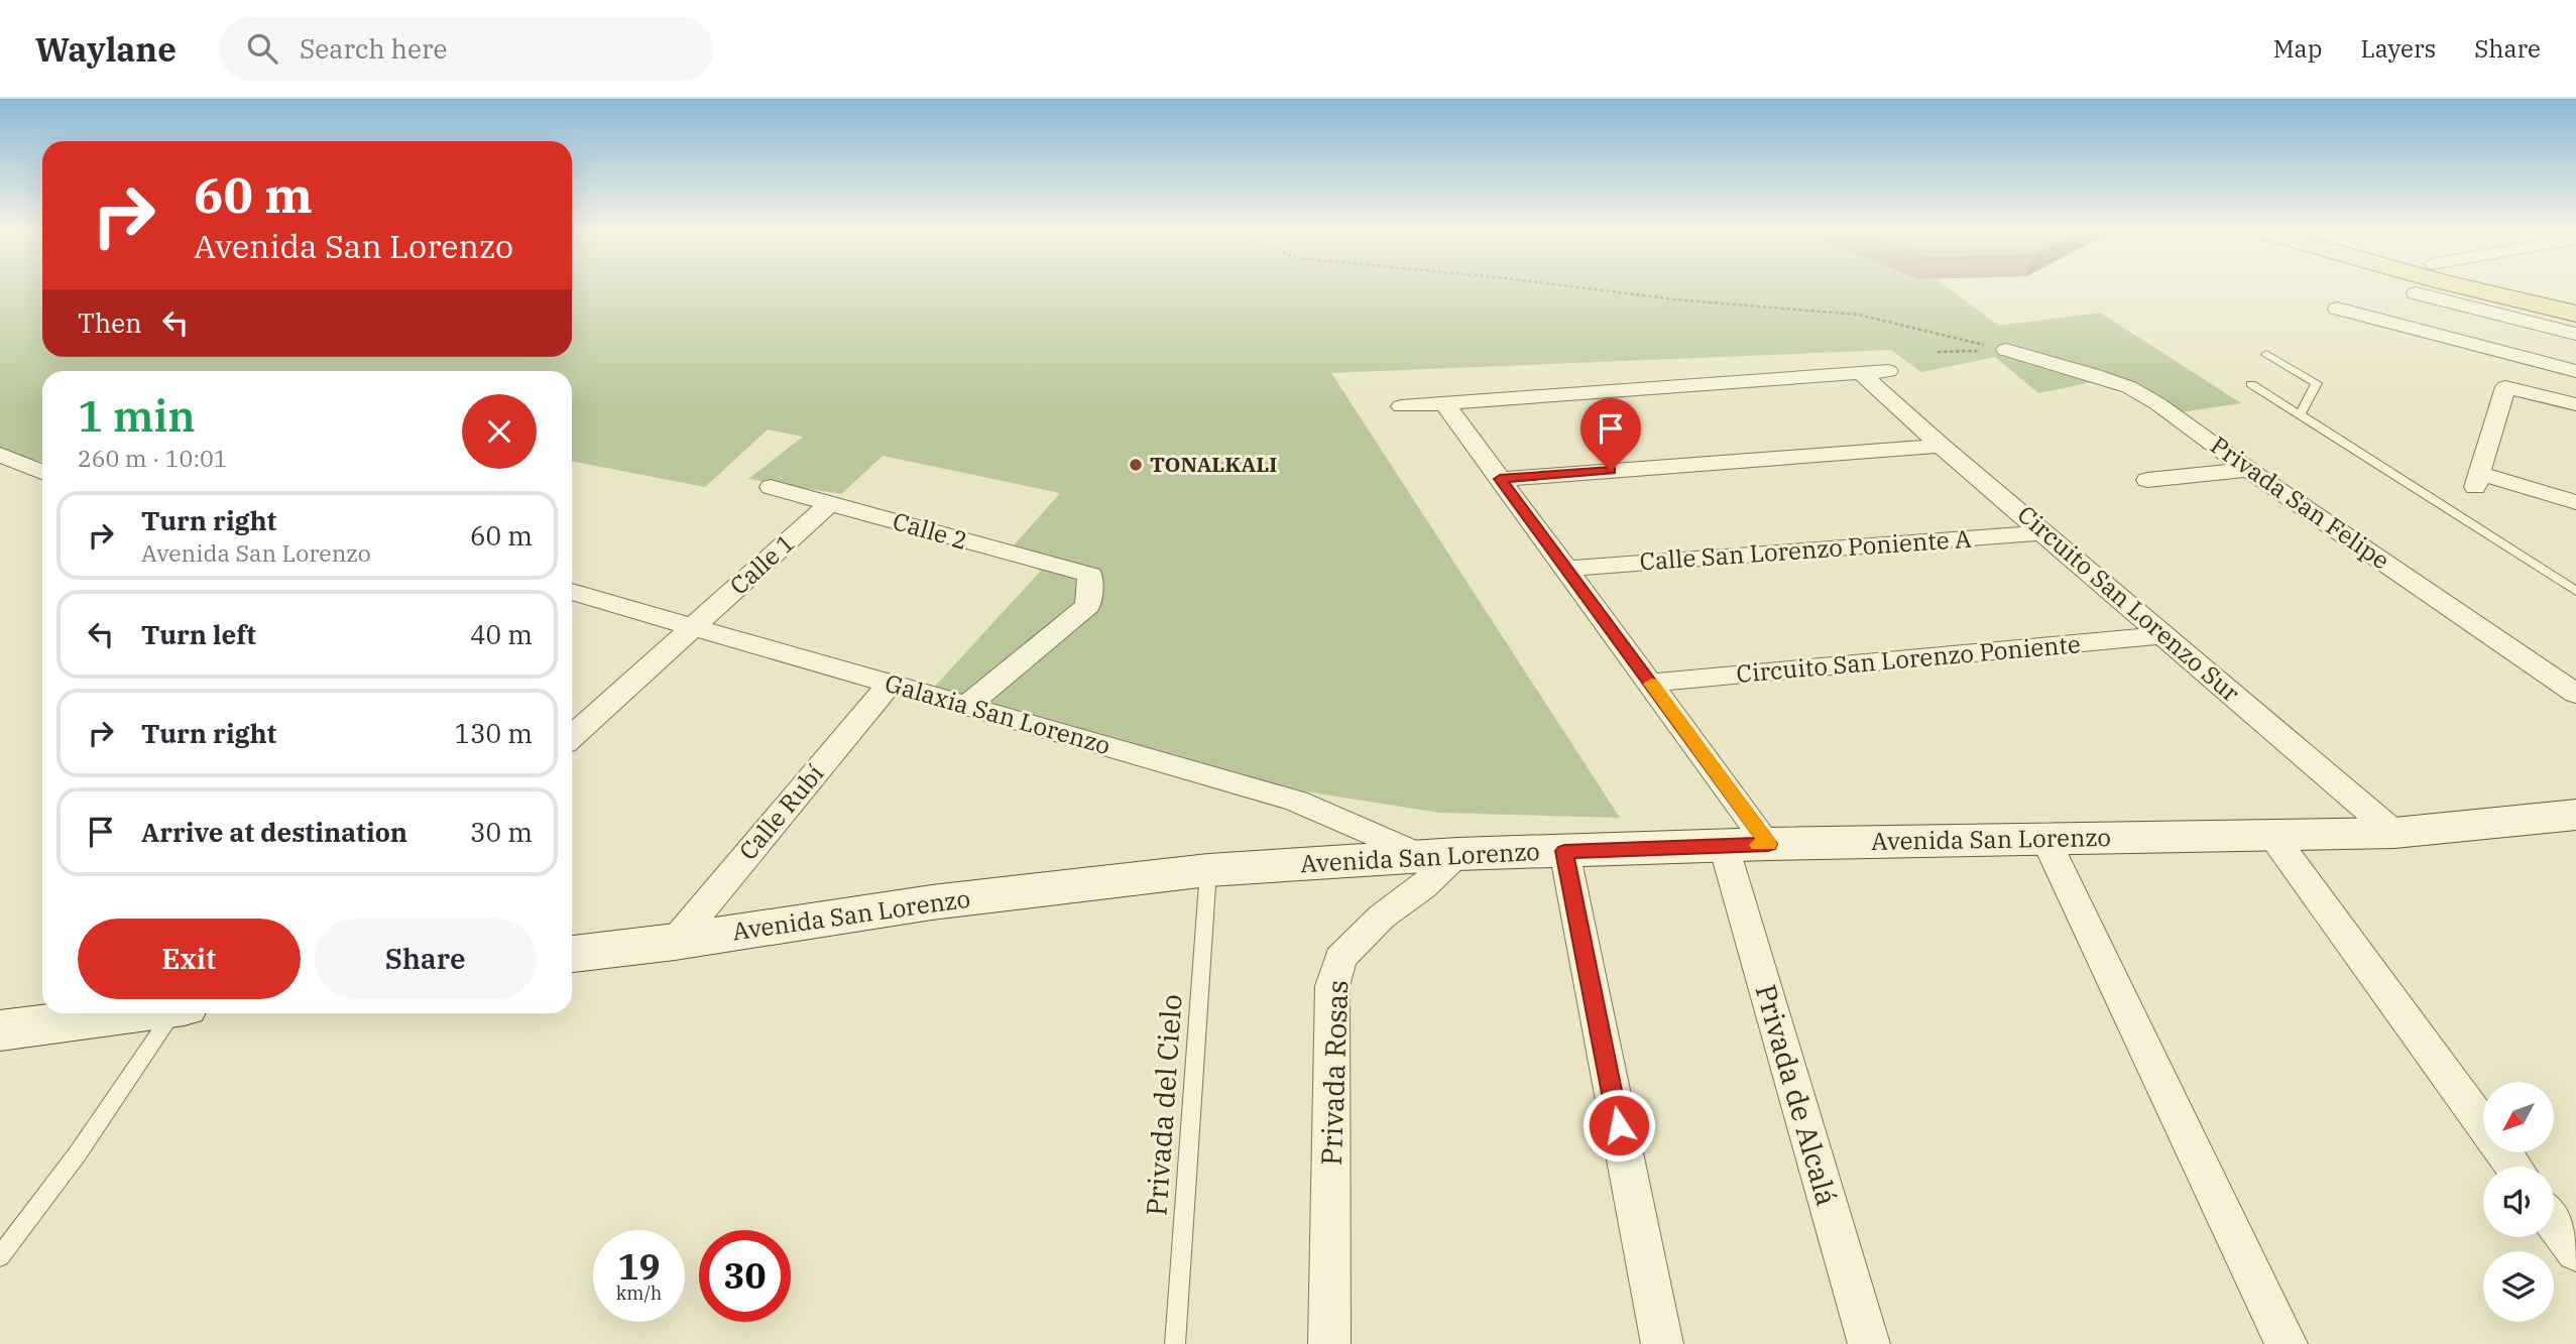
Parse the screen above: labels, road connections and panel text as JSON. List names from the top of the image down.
{
  "streets": {
    "street": [
      "Privada San Felipe",
      "Calle 2",
      "Calle San Lorenzo Poniente A",
      "Calle 1",
      "Circuito San Lorenzo Sur",
      "Circuito San Lorenzo Poniente",
      "Galaxia San Lorenzo",
      "Calle Rubí",
      "Avenida San Lorenzo",
      "Privada Rosas",
      "Privada de Alcalá"
    ],
    "lane": ["Privada del Cielo"]
  },
  "crossings": [
    ["Calle 2", "Calle 1"],
    ["Calle 2", "Galaxia San Lorenzo"],
    ["Calle San Lorenzo Poniente A", "Circuito San Lorenzo Sur"],
    ["Calle 1", "Galaxia San Lorenzo"],
    ["Circuito San Lorenzo Sur", "Circuito San Lorenzo Poniente"],
    ["Circuito San Lorenzo Sur", "Avenida San Lorenzo"],
    ["Galaxia San Lorenzo", "Calle Rubí"],
    ["Galaxia San Lorenzo", "Avenida San Lorenzo"],
    ["Galaxia San Lorenzo", "Privada Rosas"],
    ["Calle Rubí", "Avenida San Lorenzo"],
    ["Avenida San Lorenzo", "Privada Rosas"],
    ["Avenida San Lorenzo", "Privada de Alcalá"],
    ["Avenida San Lorenzo", "Privada del Cielo"]
  ],
  "places": ["TONALKALI"],
  "north": "bottom left",
  "page": {
    "header": "Waylane",
    "search": "Search here",
    "nav": ["Map", "Layers", "Share"],
    "turn": ["60 m", "Avenida San Lorenzo"],
    "then": "Then",
    "heading": ["1 min", "260 m · 10:01"],
    "list": [
      {
        "name": "Turn right",
        "note": "Avenida San Lorenzo",
        "value": "60 m"
      },
      {
        "name": "Turn left",
        "value": "40 m"
      },
      {
        "name": "Turn right",
        "value": "130 m"
      },
      {
        "name": "Arrive at destination",
        "value": "30 m"
      }
    ],
    "buttons": ["Exit", "Share"],
    "speed": "19 km/h",
    "limit": "30"
  }
}
